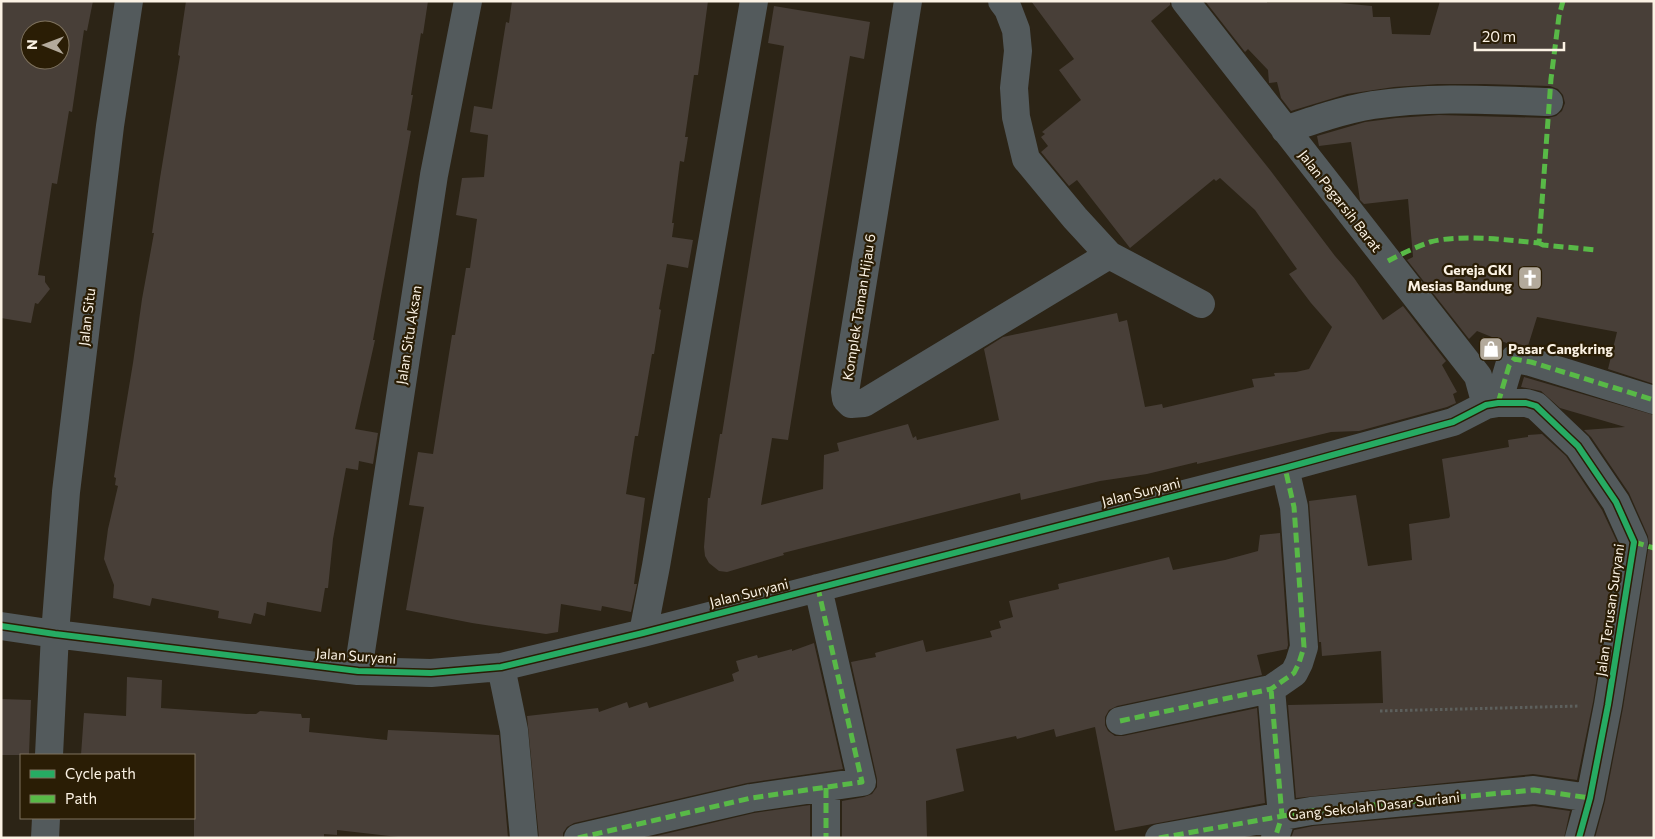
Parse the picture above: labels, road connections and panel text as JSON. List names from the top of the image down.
{
  "streets": {
    "street": [
      "Jalan Pagarsih Barat",
      "Komplek Taman Hijau 6",
      "Jalan Situ",
      "Jalan Situ Aksan",
      "Jalan Suryani",
      "Jalan Terusan Suryani",
      "Gang Sekolah Dasar Suriani"
    ]
  },
  "crossings": [
    ["Jalan Pagarsih Barat", "Jalan Suryani"],
    ["Jalan Pagarsih Barat", "Jalan Terusan Suryani"],
    ["Jalan Situ", "Jalan Suryani"],
    ["Jalan Situ Aksan", "Jalan Suryani"],
    ["Jalan Suryani", "Jalan Terusan Suryani"],
    ["Jalan Terusan Suryani", "Gang Sekolah Dasar Suriani"]
  ],
  "places": {
    "church": ["Gereja GKI Mesias Bandung"],
    "shop": ["Pasar Cangkring"]
  },
  "legend": ["Cycle path", "Path"],
  "scale_bar": "20 m",
  "north": "left"
}
